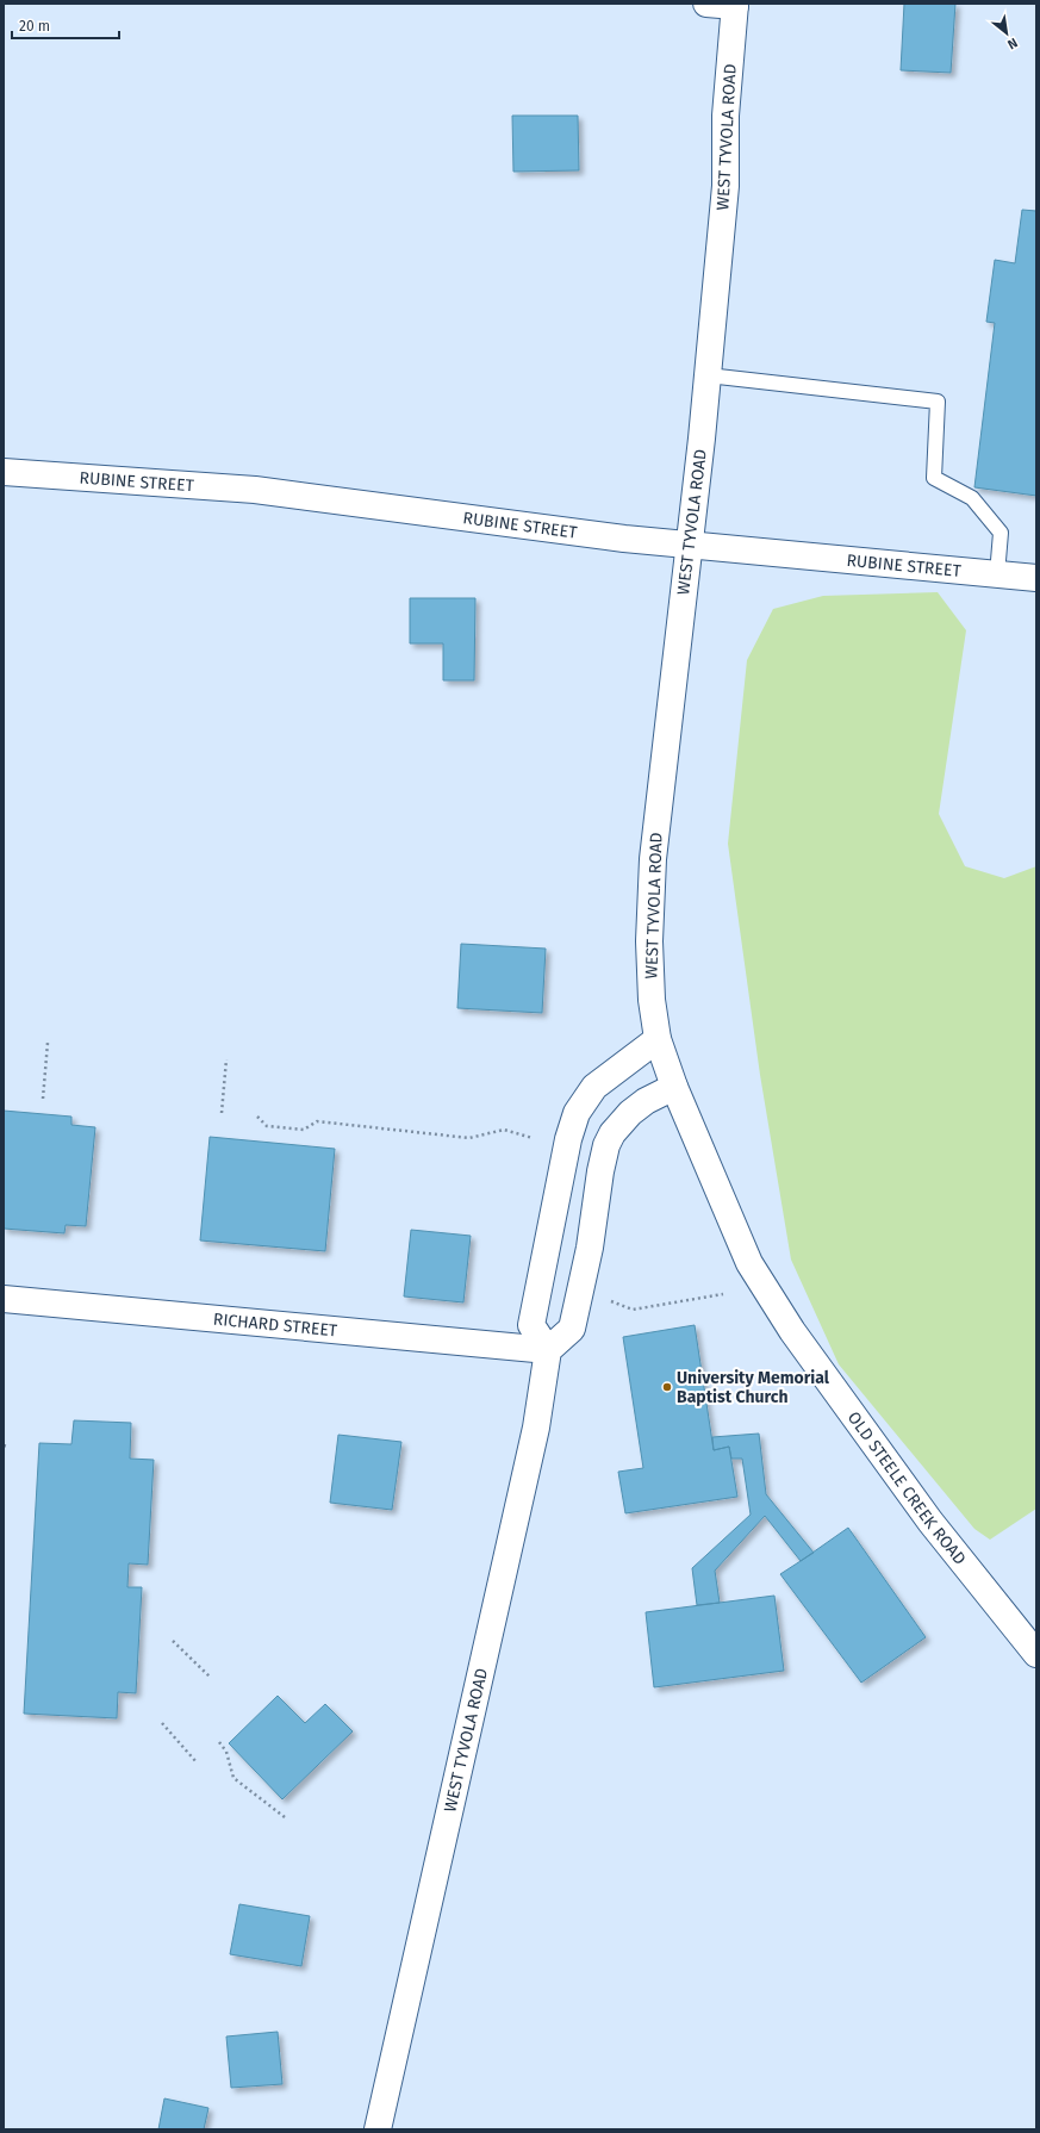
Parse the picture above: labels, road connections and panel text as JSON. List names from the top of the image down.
{
  "streets": {
    "street": [
      "WEST TYVOLA ROAD",
      "RUBINE STREET",
      "RICHARD STREET",
      "OLD STEELE CREEK ROAD"
    ]
  },
  "crossings": [
    ["WEST TYVOLA ROAD", "RUBINE STREET"],
    ["WEST TYVOLA ROAD", "RICHARD STREET"],
    ["WEST TYVOLA ROAD", "OLD STEELE CREEK ROAD"]
  ],
  "places": ["University Memorial Baptist Church"],
  "scale_bar": "20 m",
  "north": "bottom right"
}
